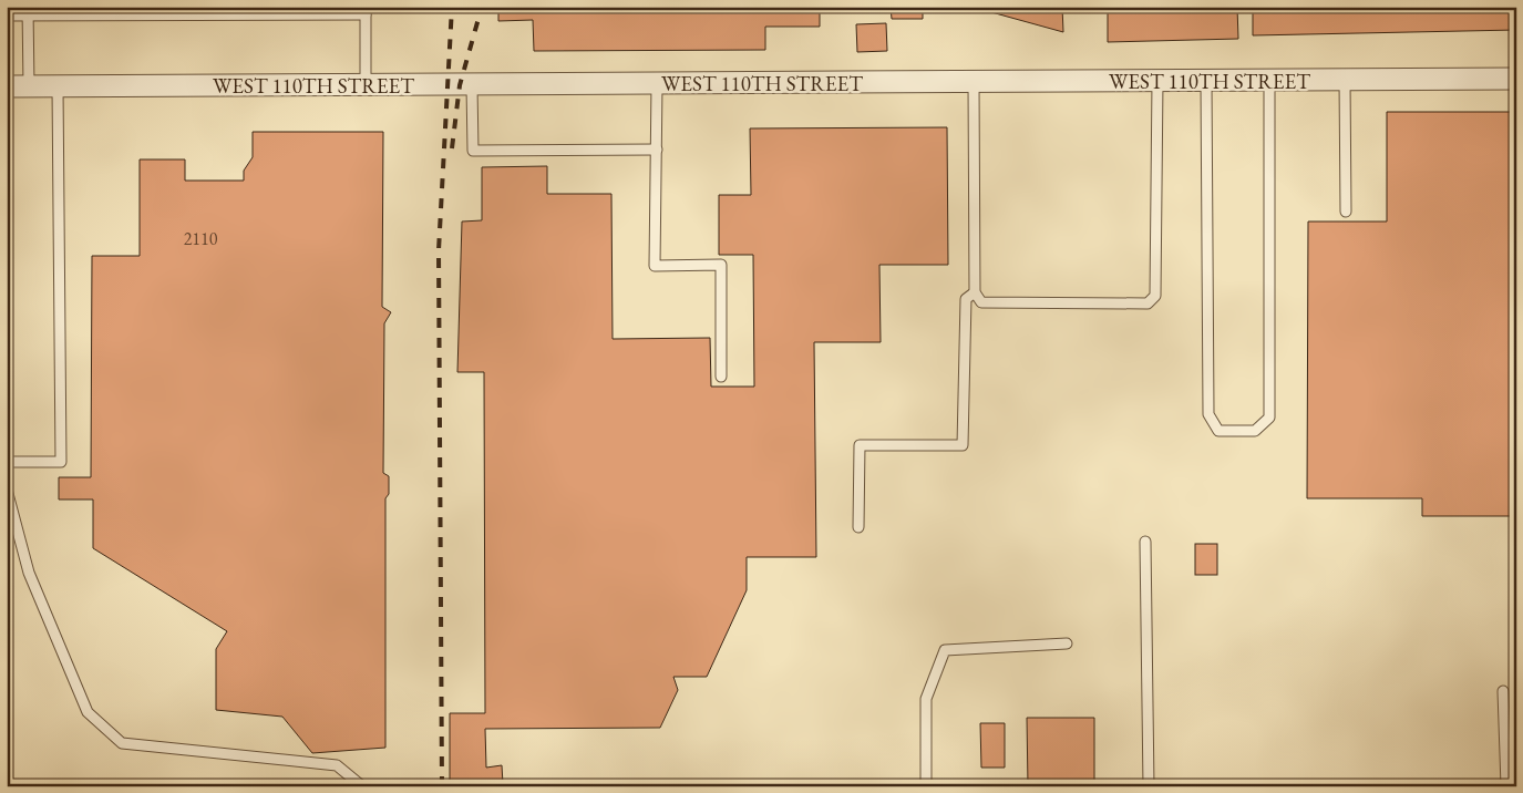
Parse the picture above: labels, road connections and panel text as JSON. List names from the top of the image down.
{
  "streets": {
    "street": ["WEST 110TH STREET"]
  },
  "house_numbers": ["2110"]
}
